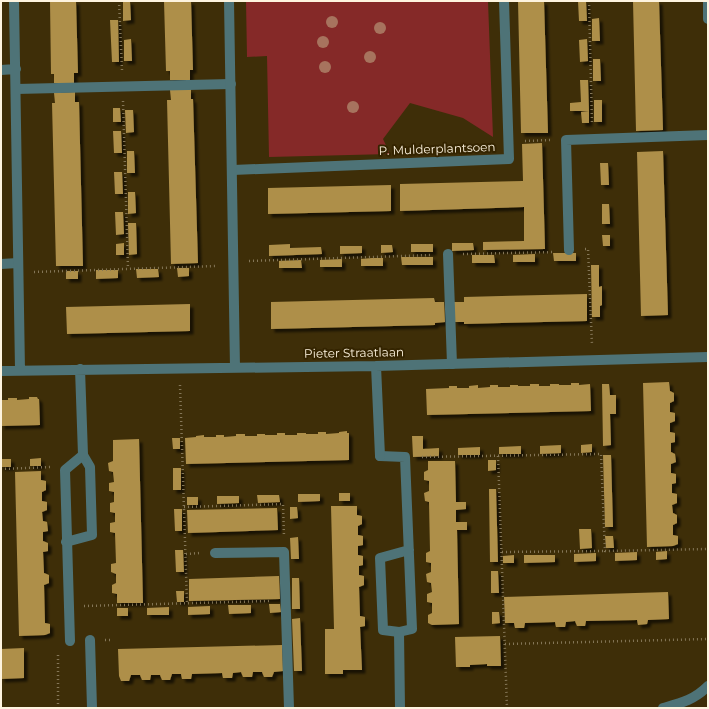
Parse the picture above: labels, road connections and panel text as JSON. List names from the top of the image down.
{
  "streets": {
    "street": ["P. Mulderplantsoen", "Pieter Straatlaan"]
  }
}
